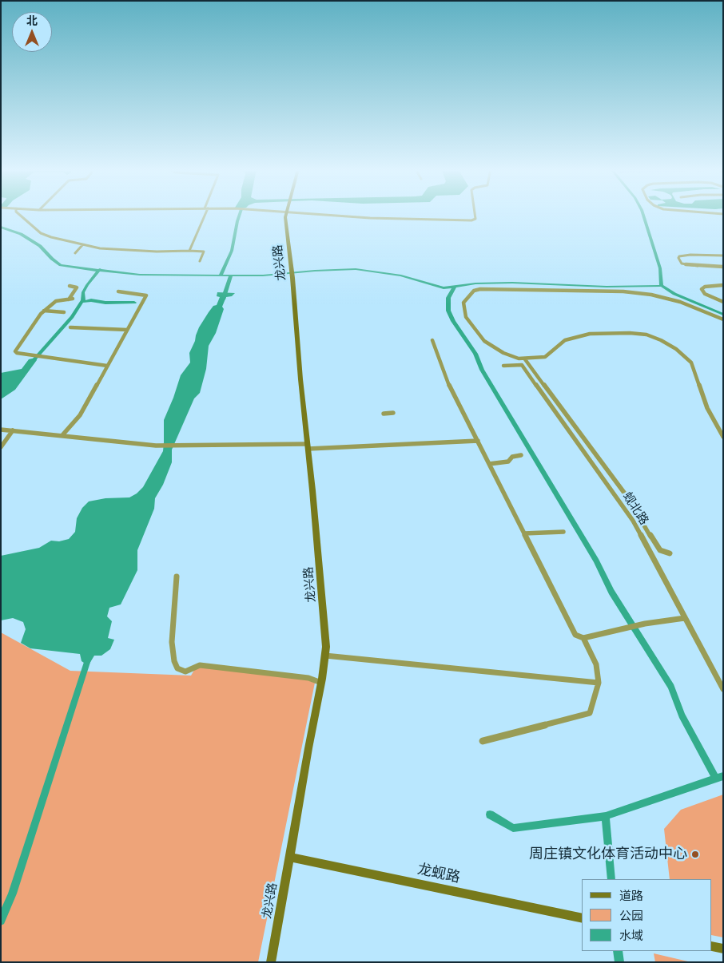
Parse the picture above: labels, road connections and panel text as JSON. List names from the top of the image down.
{
  "streets": {
    "street": ["龙兴路", "蚬北路", "龙蚬路"]
  },
  "crossings": [
    ["龙兴路", "龙蚬路"]
  ],
  "places": ["周庄镇文化体育活动中心"],
  "legend": ["道路", "公园", "水域"],
  "north": "top"
}
